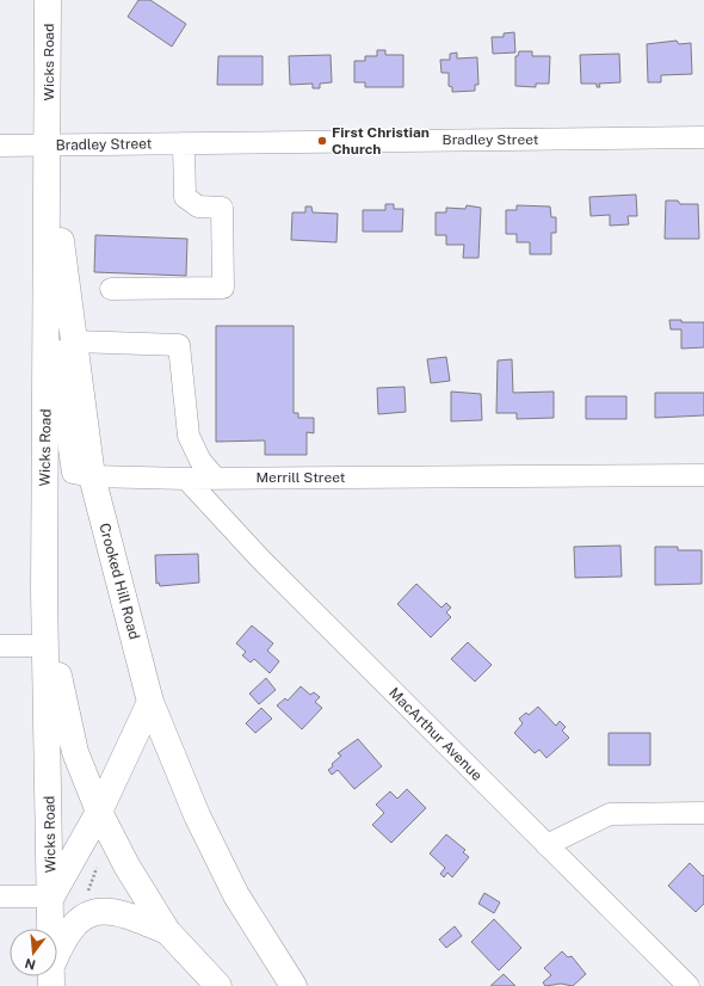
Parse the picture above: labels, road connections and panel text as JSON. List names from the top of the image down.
{
  "streets": {
    "main road": ["Wicks Road", "Crooked Hill Road"],
    "street": ["Bradley Street", "Merrill Street", "MacArthur Avenue"]
  },
  "crossings": [
    ["Wicks Road", "Bradley Street"],
    ["Wicks Road", "Merrill Street"],
    ["Wicks Road", "Crooked Hill Road"],
    ["Bradley Street", "Crooked Hill Road"],
    ["Merrill Street", "Crooked Hill Road"],
    ["Merrill Street", "MacArthur Avenue"]
  ],
  "places": ["First Christian Church"],
  "north": "bottom"
}
